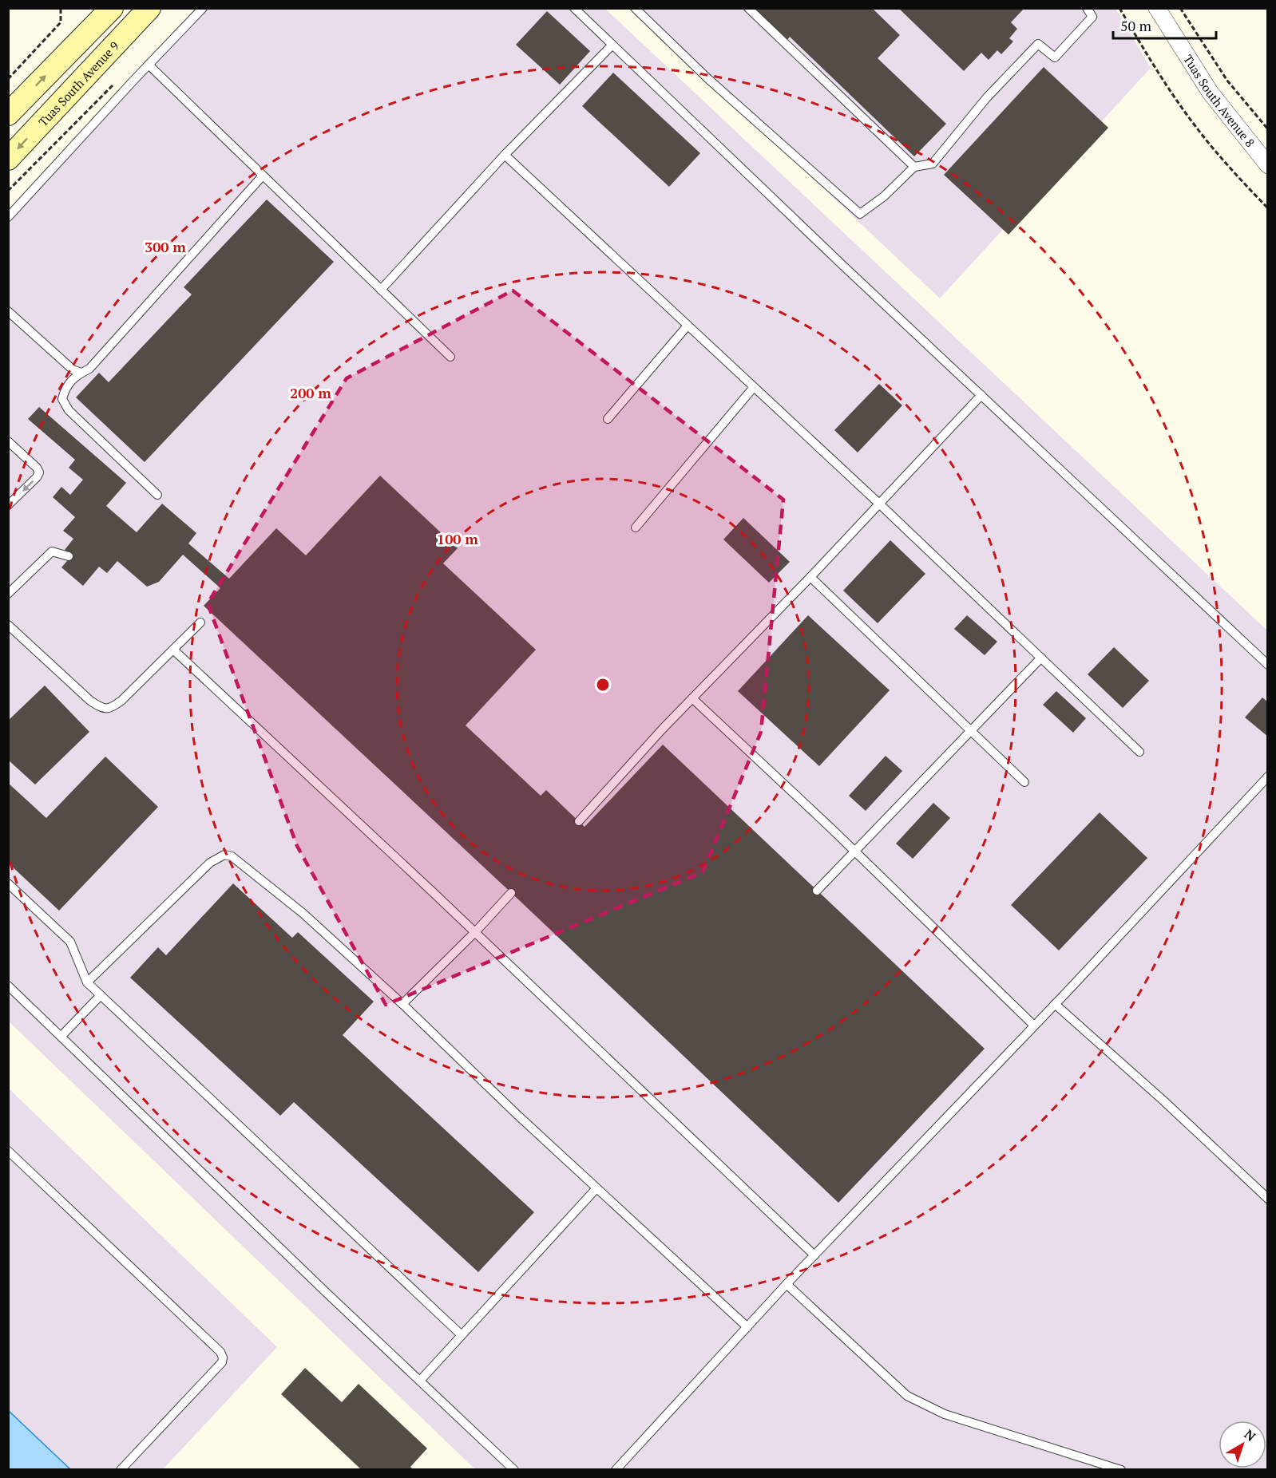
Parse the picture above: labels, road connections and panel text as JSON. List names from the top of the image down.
{
  "streets": {
    "street": ["Tuas South Avenue 9", "Tuas South Avenue 8"]
  },
  "scale_bar": "50 m",
  "north": "top right",
  "rings": ["300 m", "200 m", "100 m"]
}
